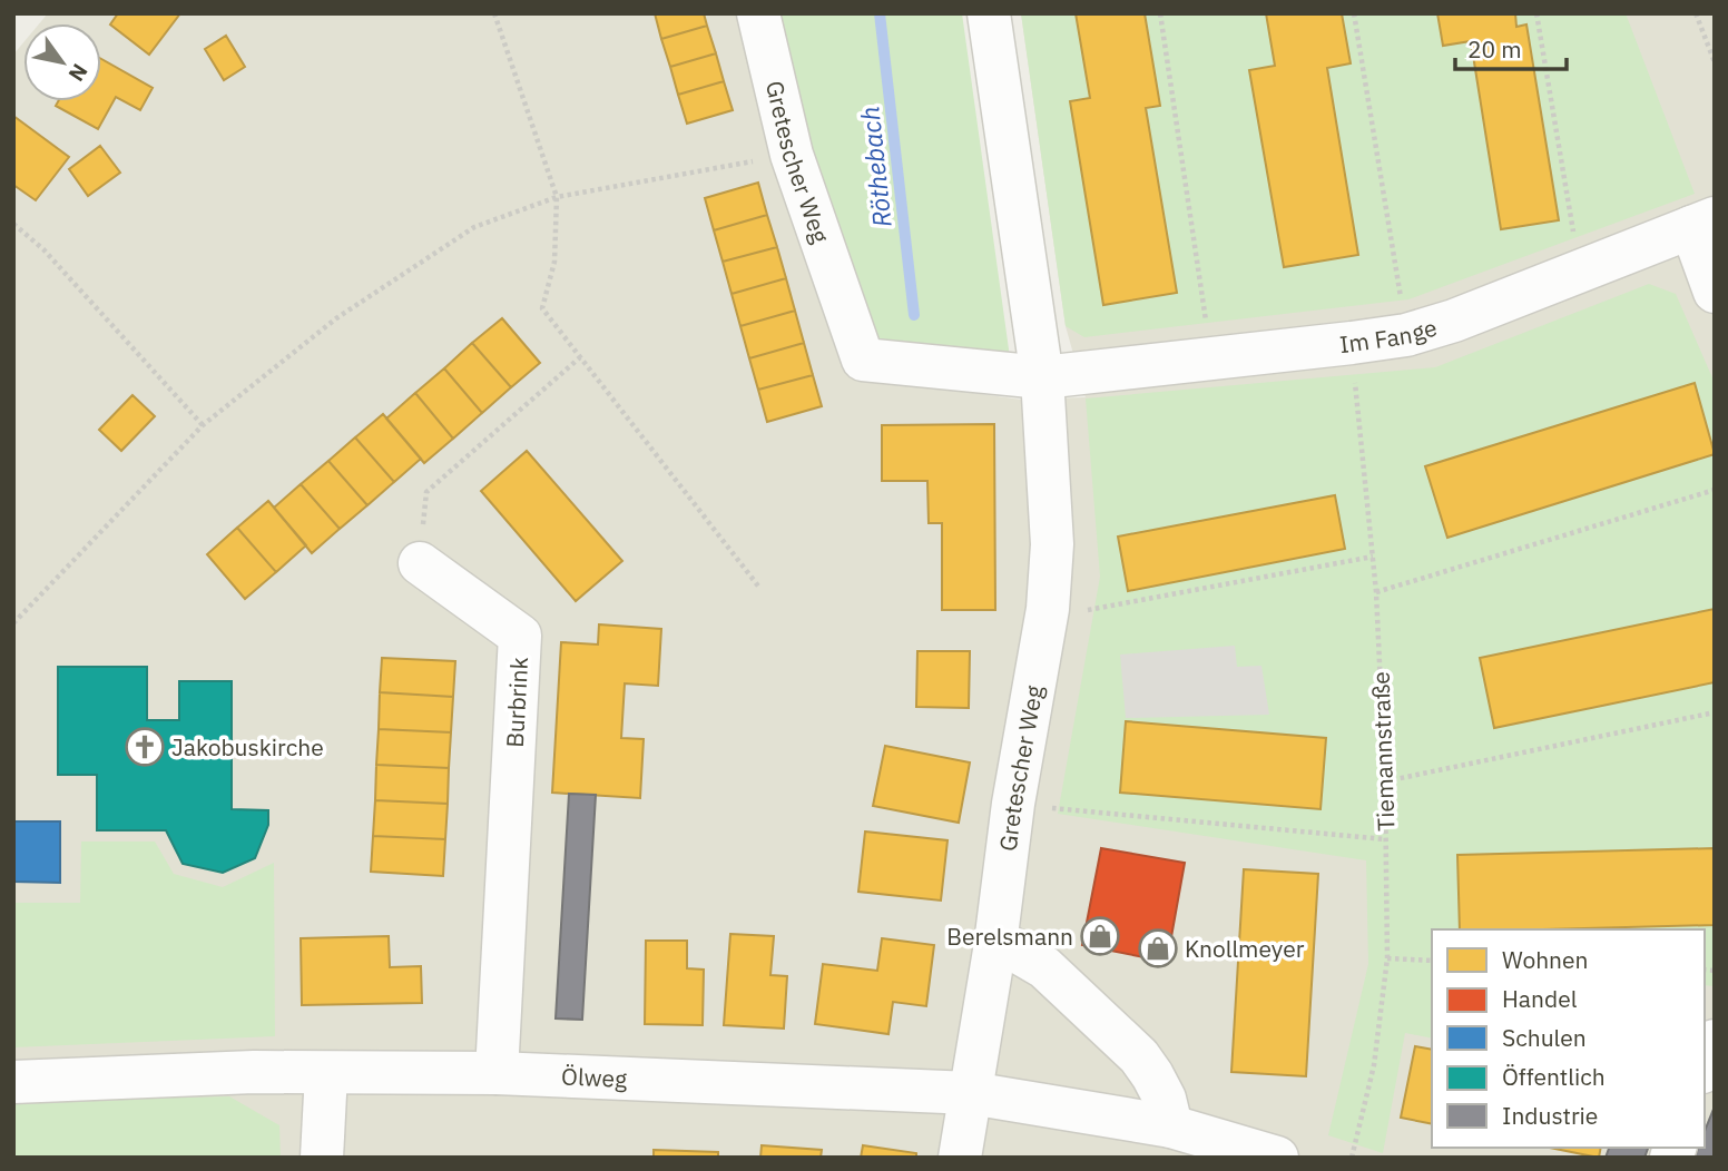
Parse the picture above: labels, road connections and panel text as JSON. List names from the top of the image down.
{
  "streets": {
    "street": [
      "Gretescher Weg",
      "Im Fange",
      "Burbrink",
      "Ölweg"
    ],
    "path": ["Tiemannstraße"]
  },
  "crossings": [
    ["Gretescher Weg", "Im Fange"],
    ["Gretescher Weg", "Ölweg"],
    ["Im Fange", "Tiemannstraße"],
    ["Burbrink", "Ölweg"]
  ],
  "water": ["Röthebach"],
  "places": {
    "church": ["Jakobuskirche"],
    "shop": ["Berelsmann", "Knollmeyer"]
  },
  "legend": [
    "Wohnen",
    "Handel",
    "Schulen",
    "Öffentlich",
    "Industrie"
  ],
  "scale_bar": "20 m",
  "north": "bottom right"
}
